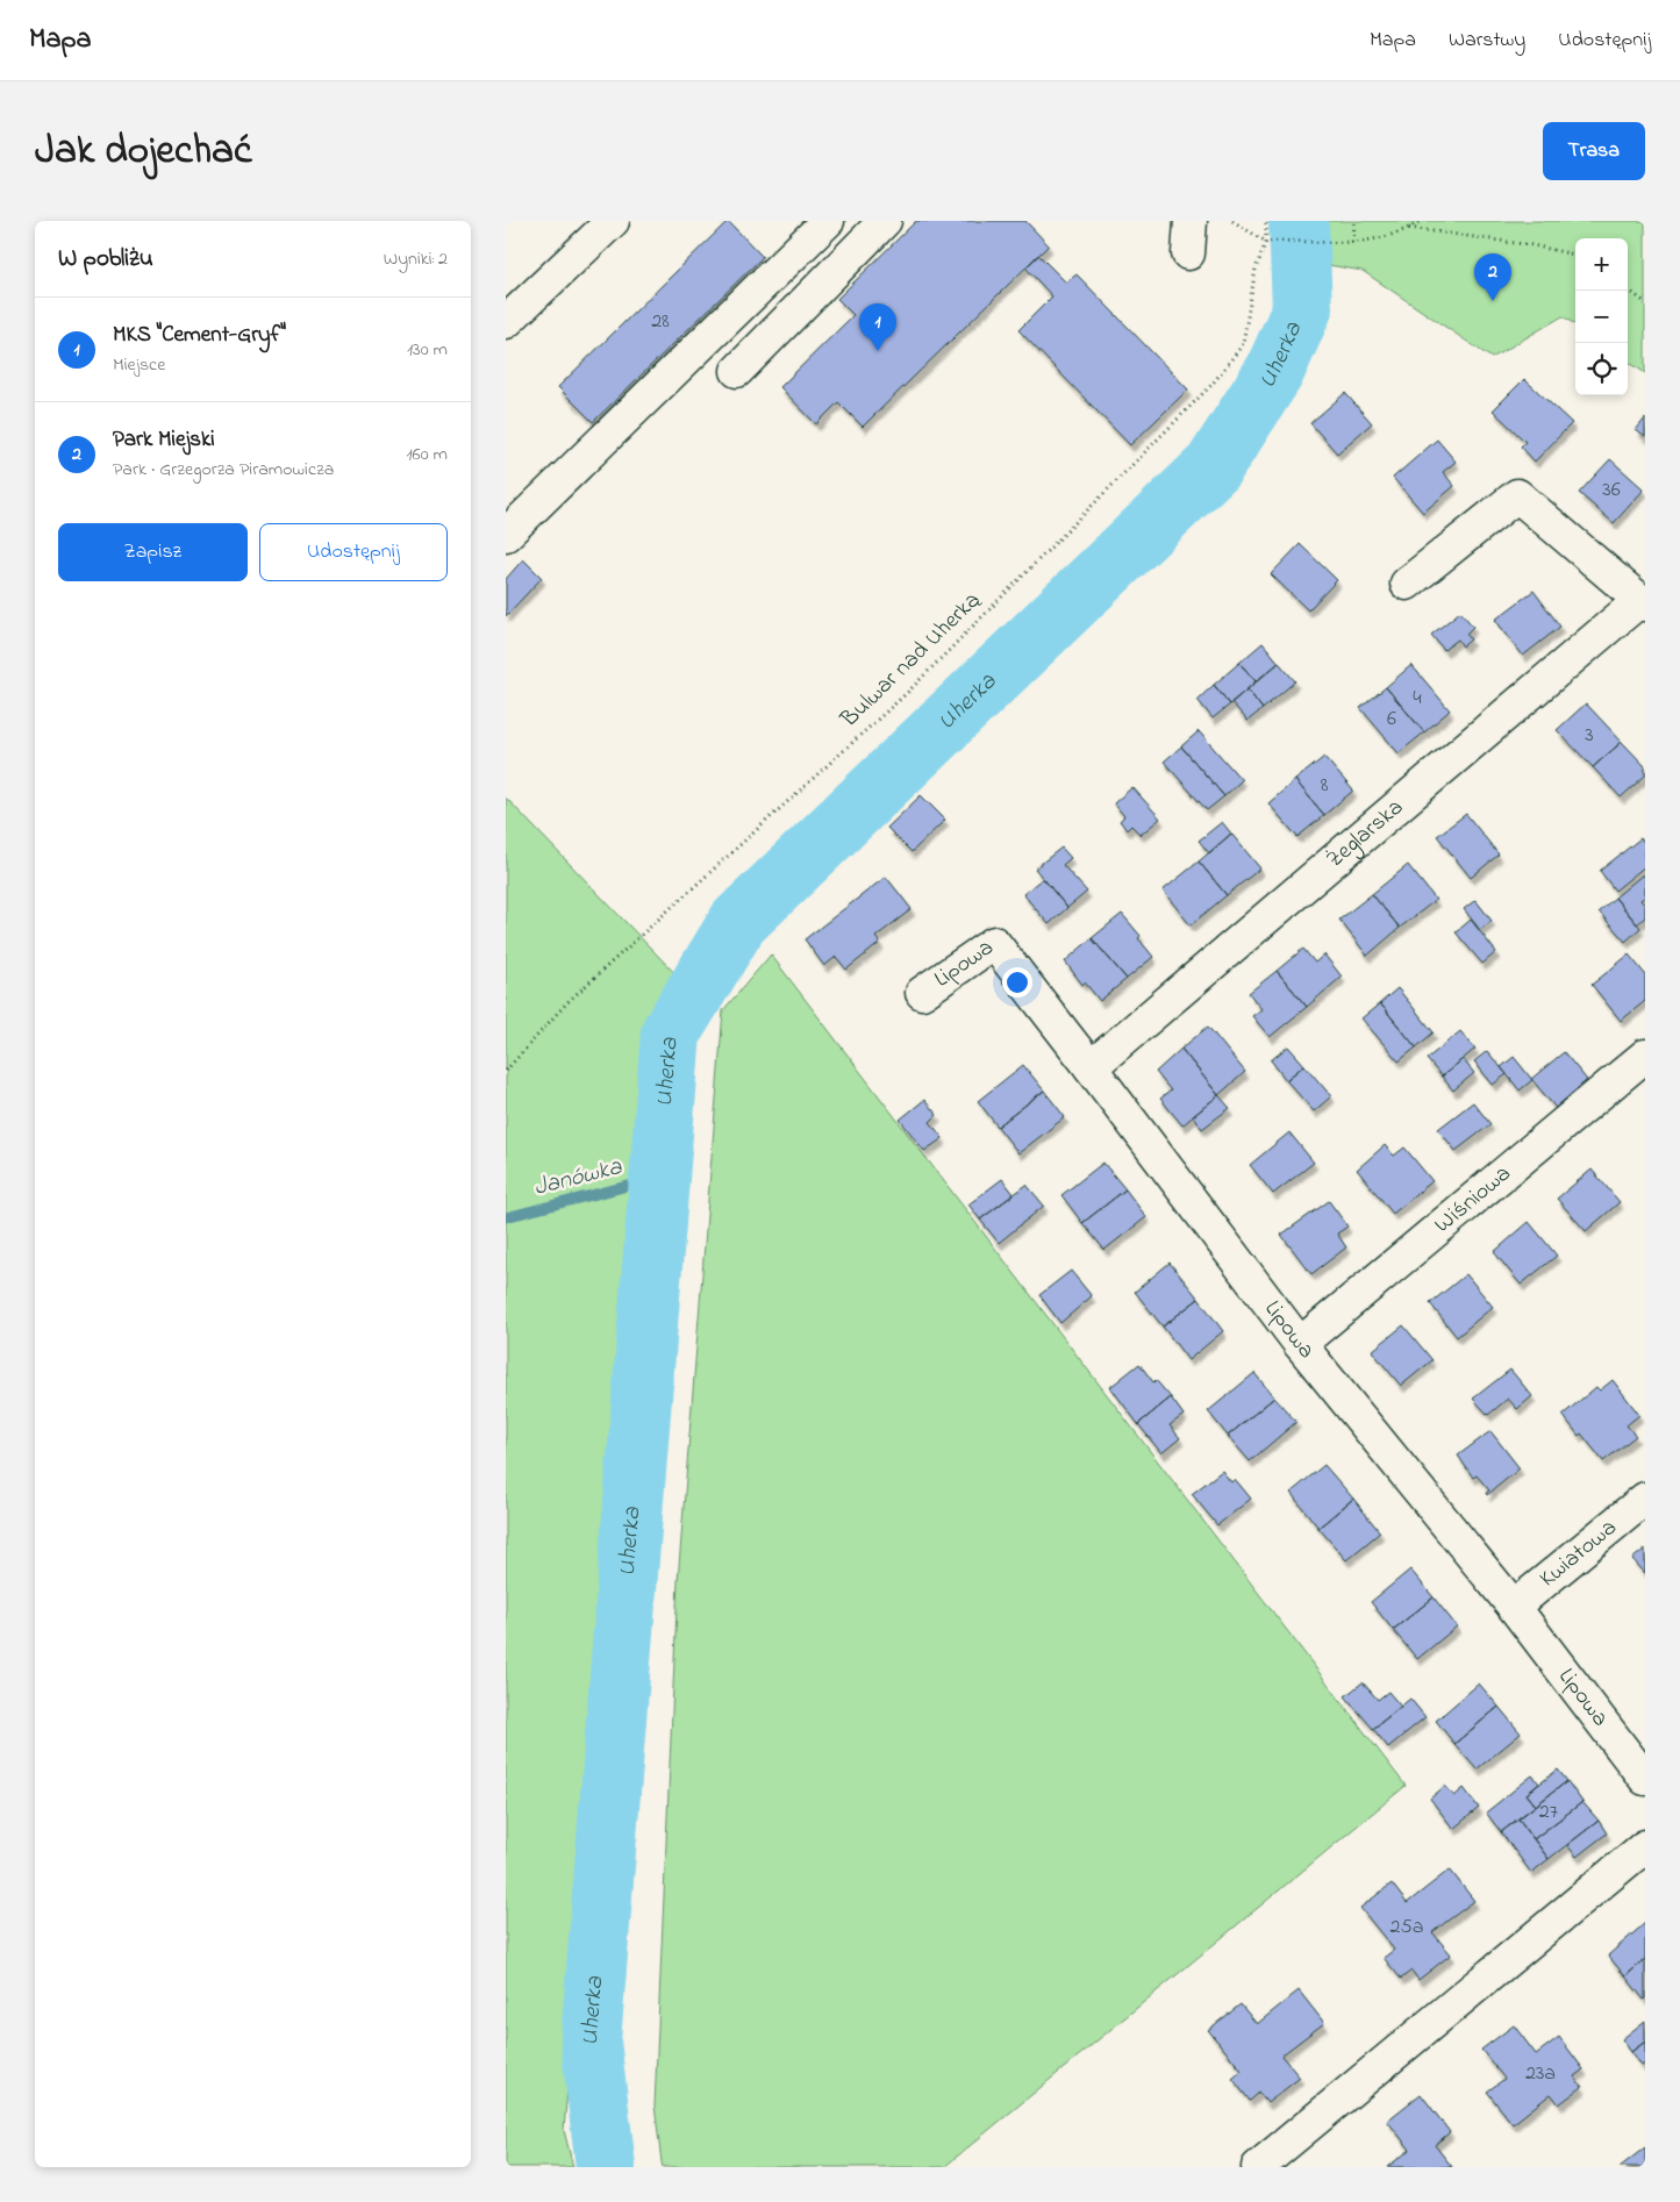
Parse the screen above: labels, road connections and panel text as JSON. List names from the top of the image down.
{
  "streets": {
    "street": [
      "Żeglarska",
      "Lipowa",
      "Wiśniowa",
      "Kwiatowa"
    ],
    "path": ["Bulwar nad Uherką"]
  },
  "crossings": [
    ["Żeglarska", "Lipowa"],
    ["Lipowa", "Wiśniowa"],
    ["Lipowa", "Kwiatowa"]
  ],
  "water": ["Uherka", "Janówka"],
  "house_numbers": [
    "28",
    "36",
    "4",
    "6",
    "3",
    "8",
    "27",
    "25a",
    "23a"
  ],
  "page": {
    "header": "Mapa",
    "nav": ["Mapa", "Warstwy", "Udostępnij"],
    "title": "Jak dojechać",
    "buttons": [
      "Trasa",
      ["Zapisz", "Udostępnij"]
    ],
    "heading": ["W pobliżu", "Wyniki: 2"],
    "map_buttons": ["+", "−"],
    "pins": ["2", "1"],
    "list": [
      {
        "mark": "1",
        "name": "MKS \"Cement-Gryf\"",
        "note": "Miejsce",
        "value": "130 m"
      },
      {
        "mark": "2",
        "name": "Park Miejski",
        "note": "Park · Grzegorza Piramowicza",
        "value": "160 m"
      }
    ]
  }
}
